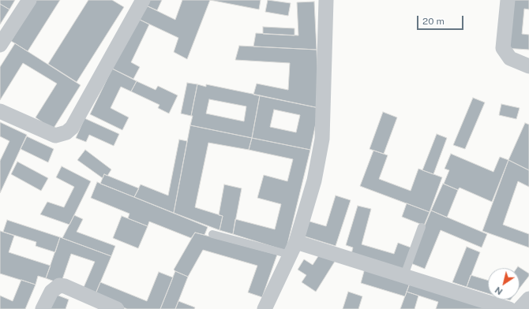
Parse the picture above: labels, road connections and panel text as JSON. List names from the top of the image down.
{
  "scale_bar": "20 m",
  "north": "bottom left"
}
